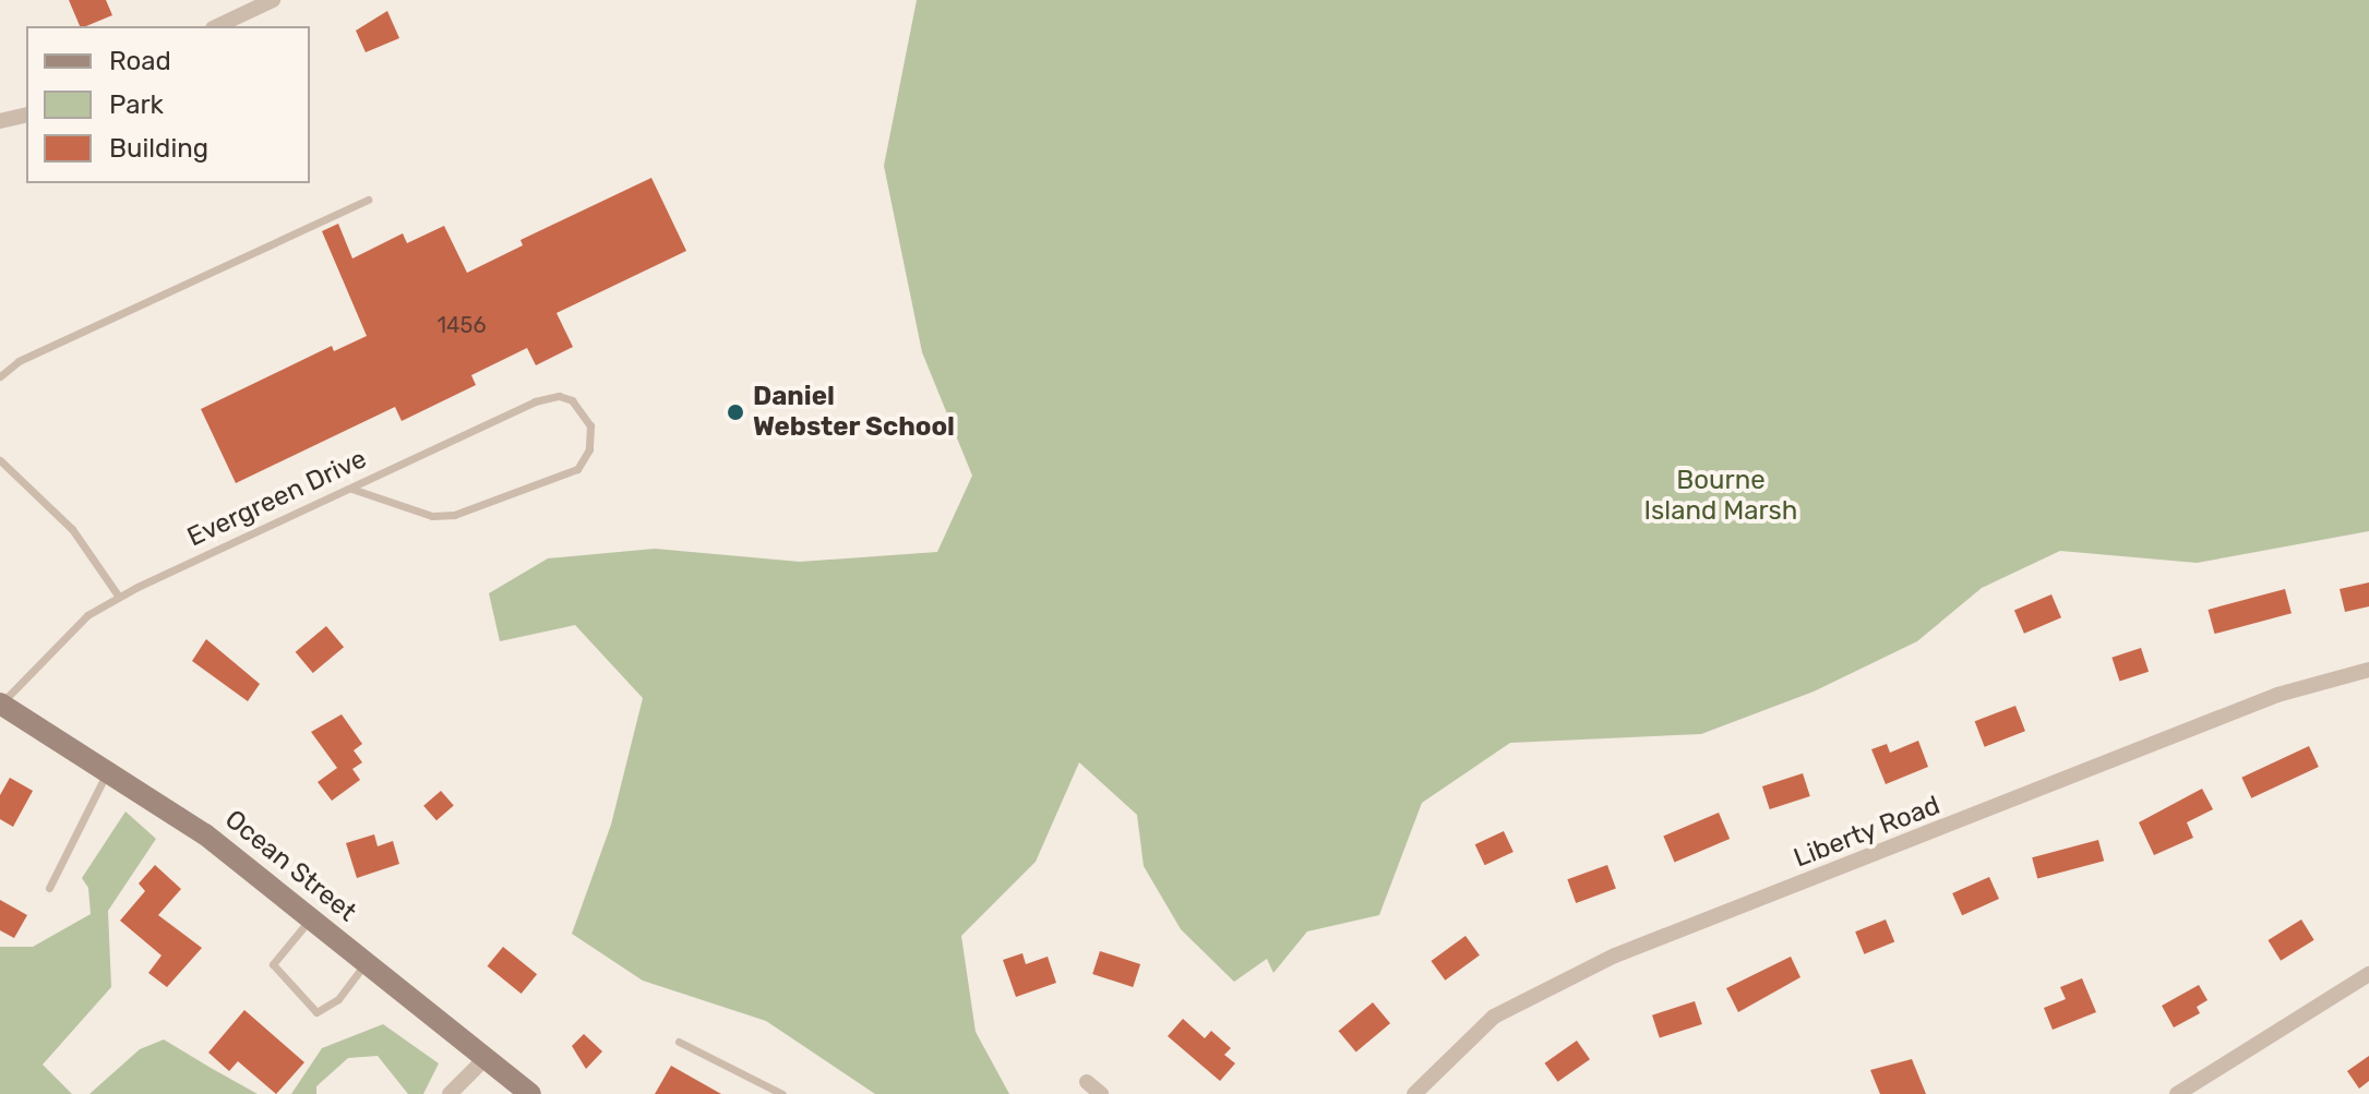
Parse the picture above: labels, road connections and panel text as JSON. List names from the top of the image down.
{
  "streets": {
    "main road": ["Ocean Street"],
    "street": ["Liberty Road"],
    "lane": ["Evergreen Drive"]
  },
  "crossings": [
    ["Evergreen Drive", "Ocean Street"]
  ],
  "parks": ["Bourne Island Marsh"],
  "places": ["Daniel Webster School"],
  "house_numbers": ["1456"],
  "legend": ["Road", "Park", "Building"]
}
